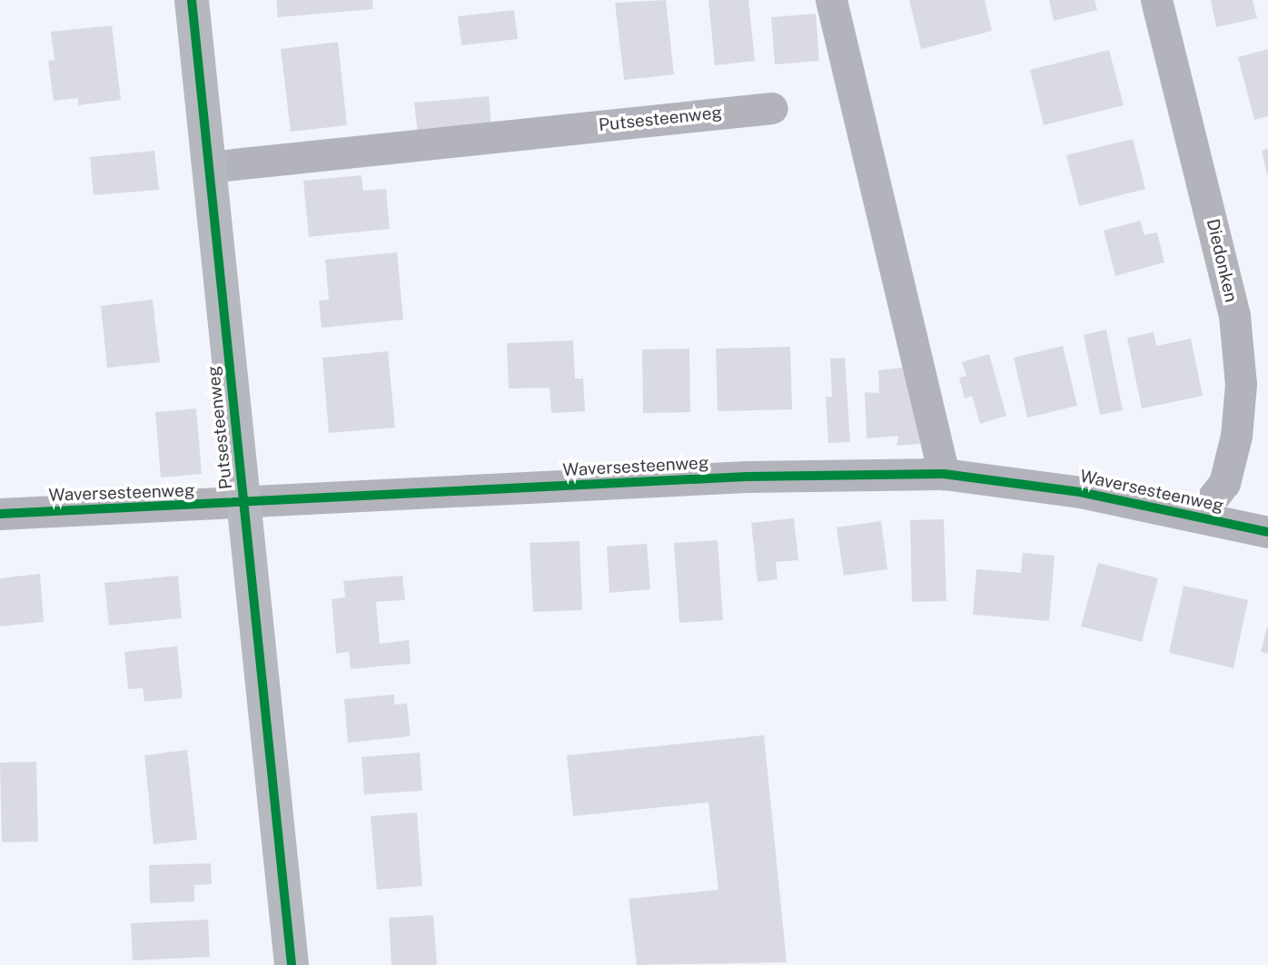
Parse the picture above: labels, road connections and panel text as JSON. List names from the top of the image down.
{
  "streets": {
    "main road": ["Putsesteenweg"],
    "street": ["Diedonken", "Waversesteenweg"]
  },
  "crossings": [
    ["Putsesteenweg", "Waversesteenweg"],
    ["Diedonken", "Waversesteenweg"]
  ]
}
